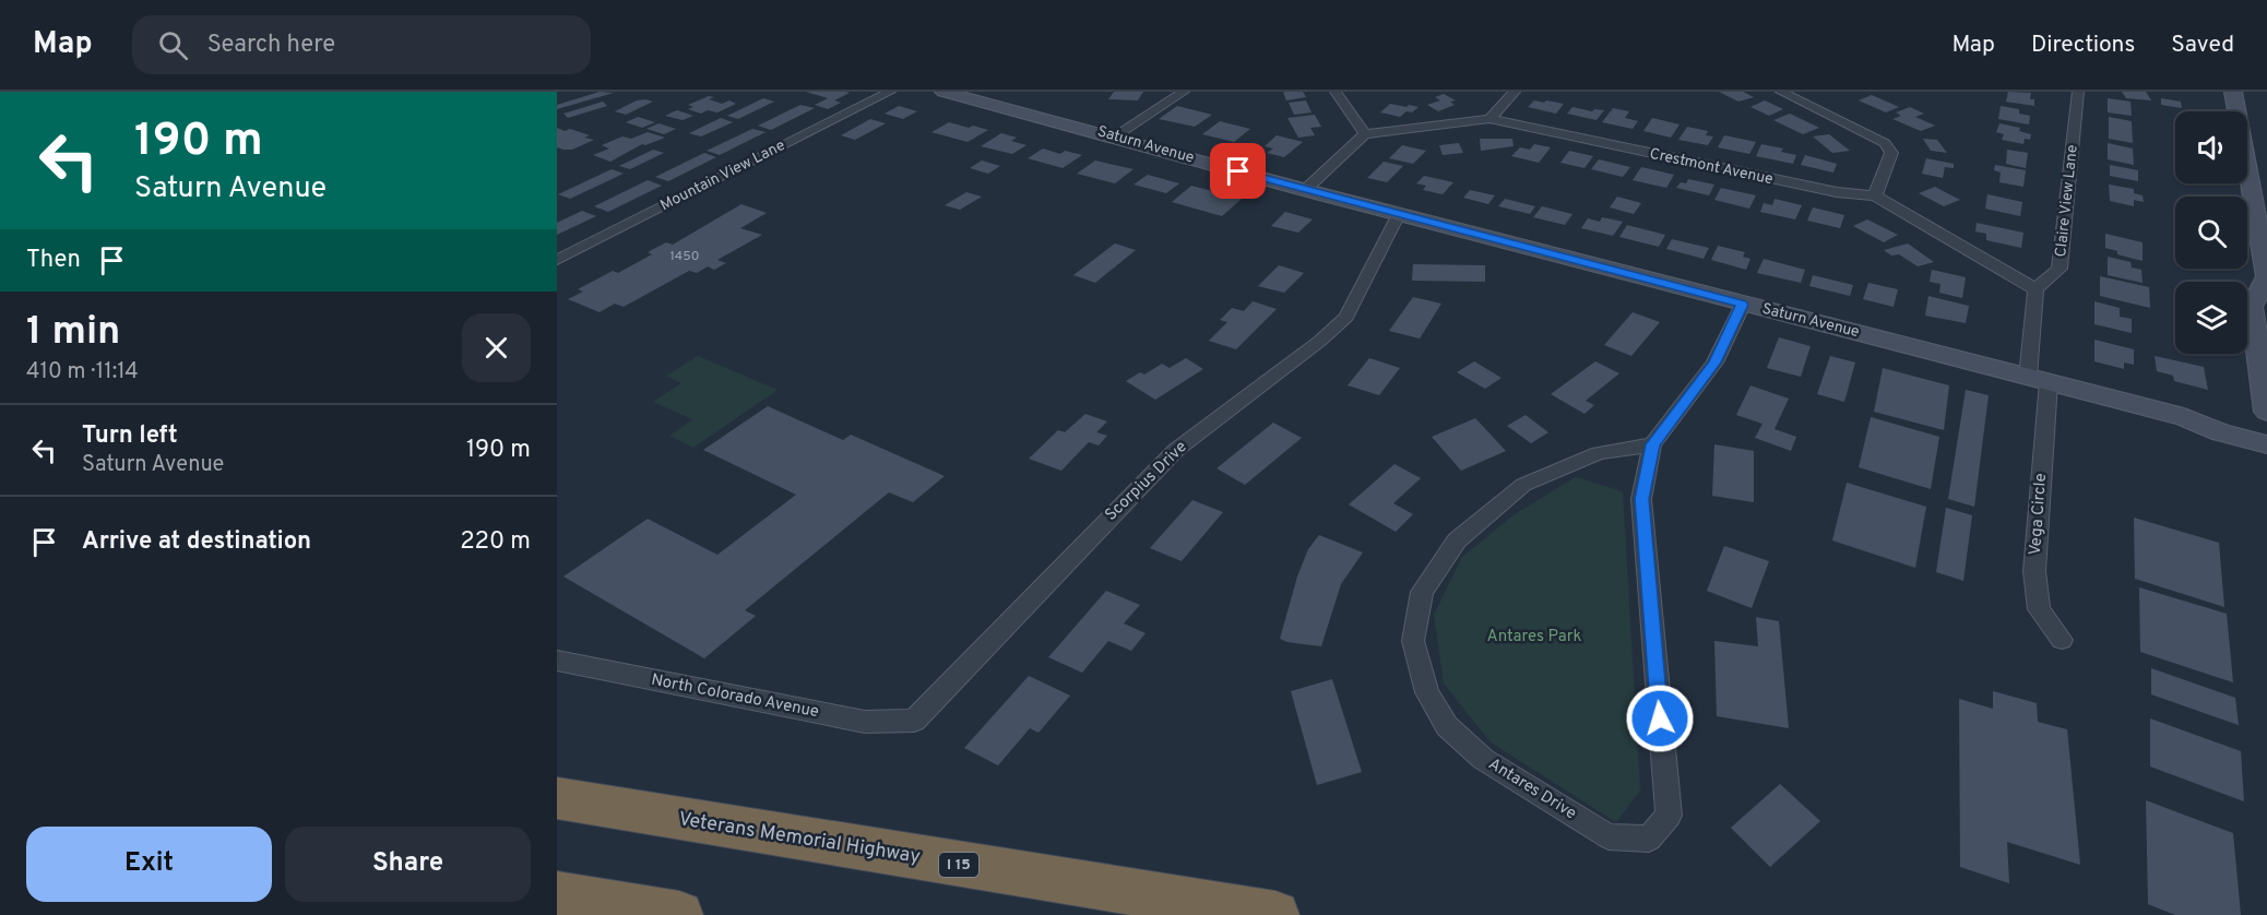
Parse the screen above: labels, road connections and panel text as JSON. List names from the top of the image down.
{
  "streets": {
    "highway": ["Veterans Memorial Highway", "I 15"],
    "street": [
      "Saturn Avenue",
      "Crestmont Avenue",
      "Mountain View Lane",
      "Claire View Lane",
      "Scorpius Drive",
      "Vega Circle",
      "North Colorado Avenue",
      "Antares Drive"
    ]
  },
  "crossings": [
    ["Saturn Avenue", "Scorpius Drive"],
    ["Saturn Avenue", "Vega Circle"],
    ["Saturn Avenue", "Antares Drive"],
    ["Crestmont Avenue", "Claire View Lane"],
    ["Scorpius Drive", "North Colorado Avenue"]
  ],
  "parks": ["Antares Park"],
  "house_numbers": ["1450"],
  "page": {
    "header": "Map",
    "search": "Search here",
    "nav": ["Map", "Directions", "Saved"],
    "turn": ["190 m", "Saturn Avenue"],
    "then": "Then",
    "heading": ["1 min", "410 m · 11:14"],
    "list": [
      {
        "name": "Turn left",
        "note": "Saturn Avenue",
        "value": "190 m"
      },
      {
        "name": "Arrive at destination",
        "value": "220 m"
      }
    ],
    "buttons": ["Exit", "Share"]
  }
}
